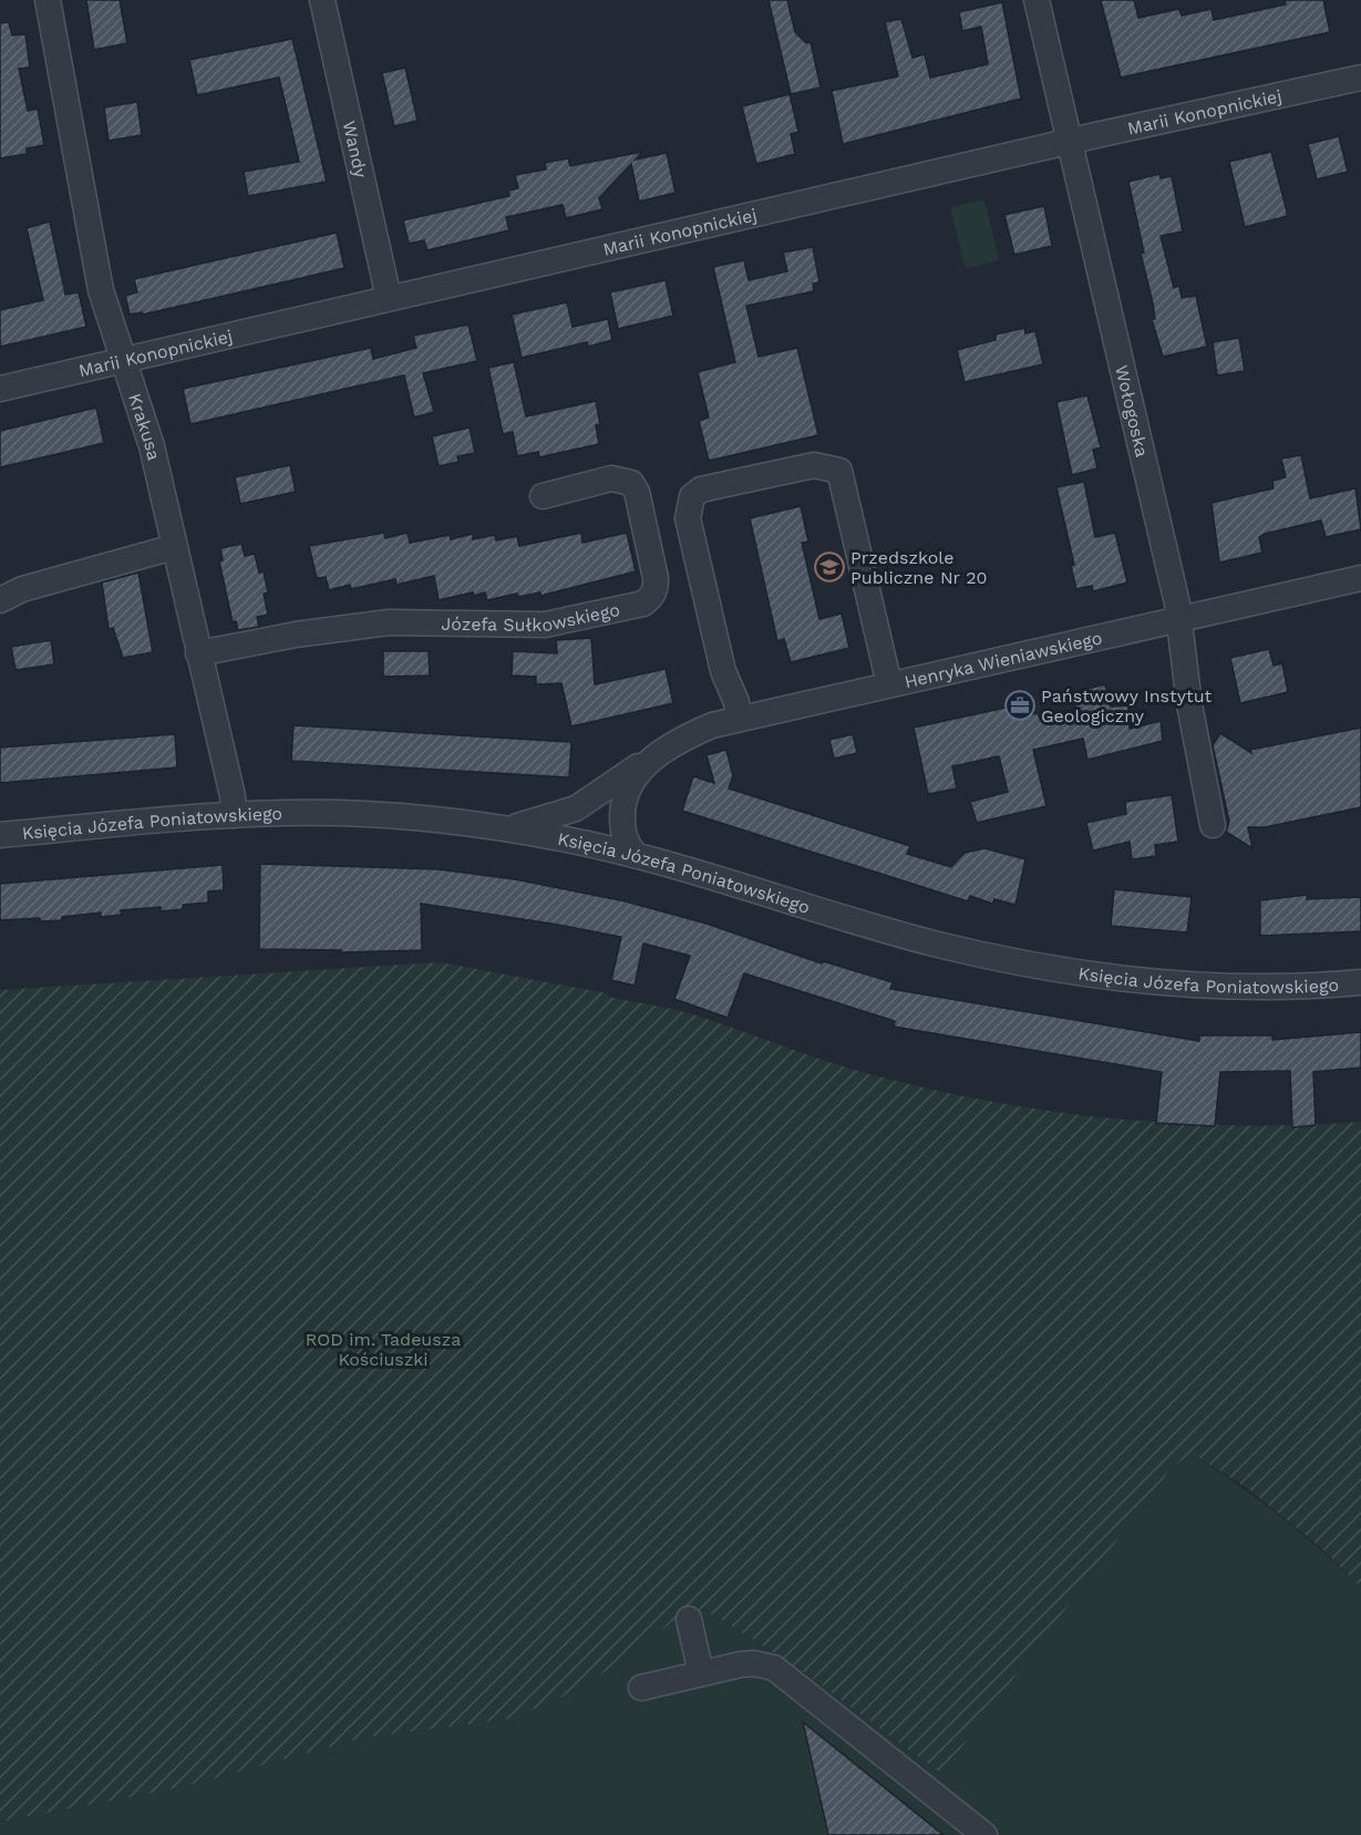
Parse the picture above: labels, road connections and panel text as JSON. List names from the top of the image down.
{
  "streets": {
    "street": [
      "Marii Konopnickiej",
      "Wandy",
      "Wołogoska",
      "Krakusa",
      "Józefa Sułkowskiego",
      "Henryka Wieniawskiego",
      "Księcia Józefa Poniatowskiego"
    ]
  },
  "crossings": [
    ["Marii Konopnickiej", "Wandy"],
    ["Marii Konopnickiej", "Wołogoska"],
    ["Marii Konopnickiej", "Krakusa"],
    ["Wołogoska", "Henryka Wieniawskiego"],
    ["Krakusa", "Józefa Sułkowskiego"],
    ["Krakusa", "Księcia Józefa Poniatowskiego"],
    ["Henryka Wieniawskiego", "Księcia Józefa Poniatowskiego"]
  ],
  "parks": ["ROD im. Tadeusza Kościuszki"],
  "places": {
    "school or university": ["Przedszkole Publiczne Nr 20"],
    "office": ["Państwowy Instytut Geologiczny"]
  }
}
